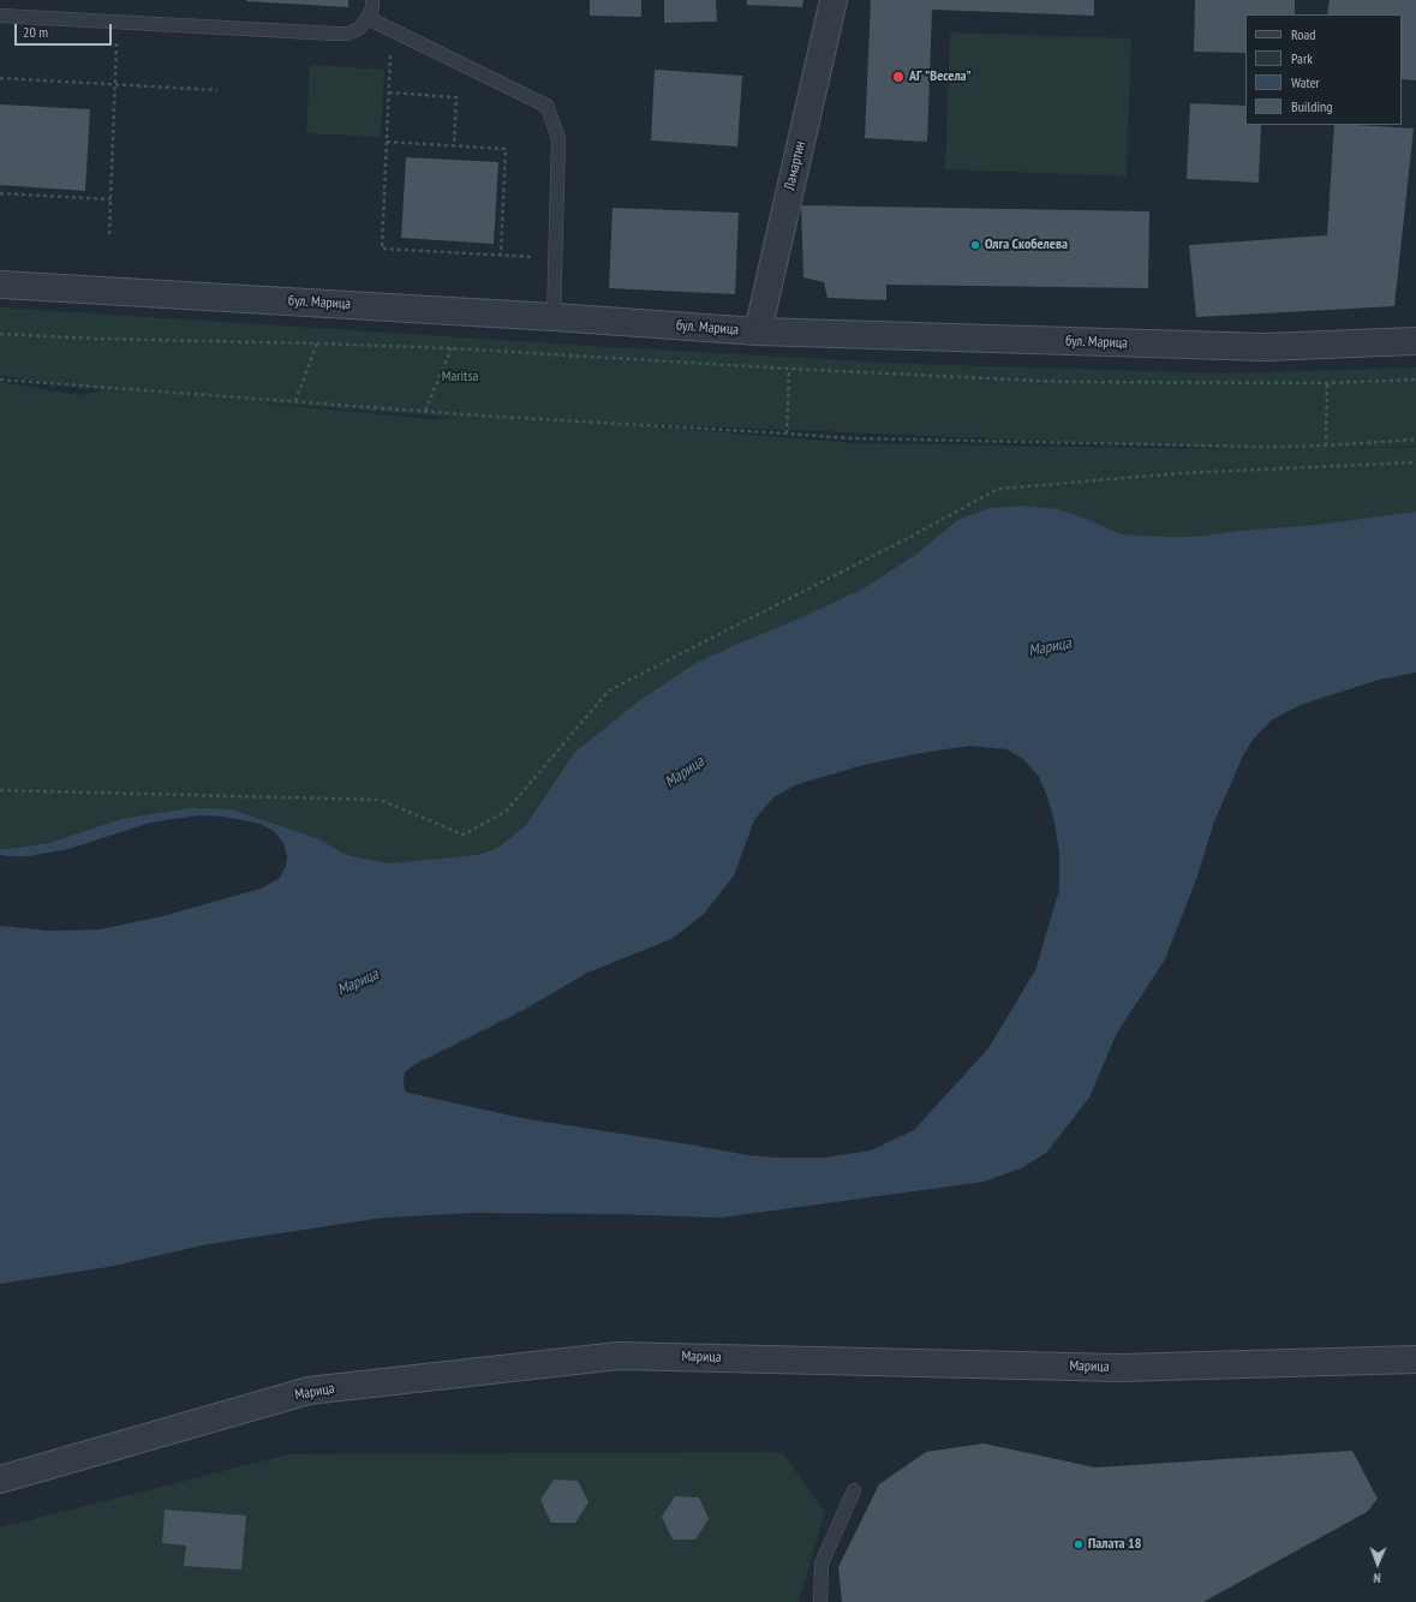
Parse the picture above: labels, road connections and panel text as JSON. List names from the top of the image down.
{
  "streets": {
    "street": ["Ламартин", "бул. Марица", "Марица"]
  },
  "crossings": [
    ["Ламартин", "бул. Марица"]
  ],
  "water": ["Марица"],
  "parks": ["Maritsa"],
  "places": ["АГ \"Весела\"", "Олга Скобелева", "Палата 18"],
  "legend": [
    "Road",
    "Park",
    "Water",
    "Building"
  ],
  "scale_bar": "20 m",
  "north": "bottom"
}
